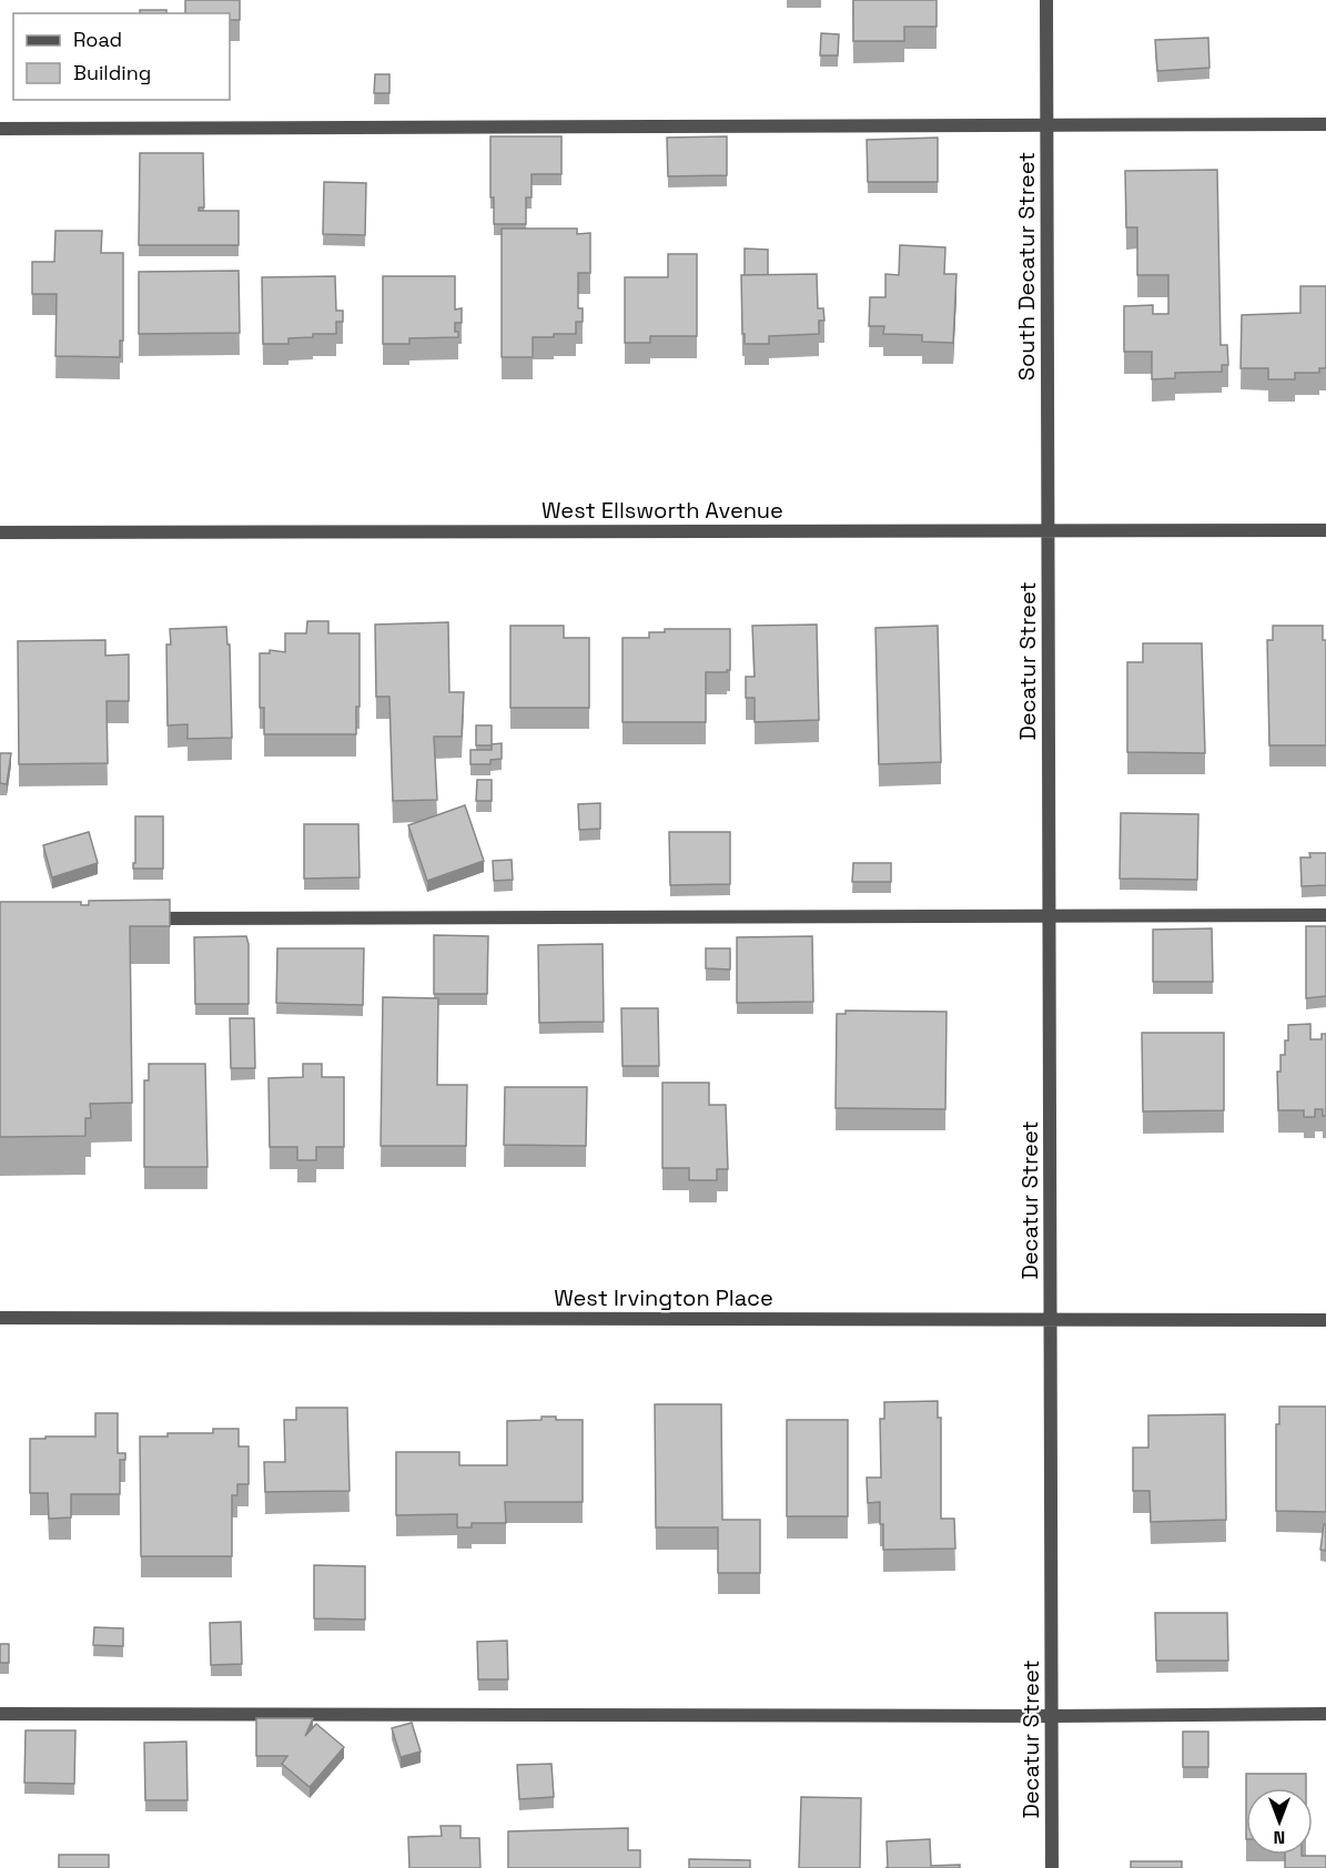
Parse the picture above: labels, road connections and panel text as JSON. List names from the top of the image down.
{
  "streets": {
    "street": [
      "South Decatur Street",
      "West Ellsworth Avenue",
      "Decatur Street",
      "West Irvington Place"
    ]
  },
  "crossings": [
    ["South Decatur Street", "West Ellsworth Avenue"],
    ["South Decatur Street", "Decatur Street"],
    ["West Ellsworth Avenue", "Decatur Street"],
    ["Decatur Street", "West Irvington Place"]
  ],
  "legend": ["Road", "Building"],
  "north": "bottom"
}
